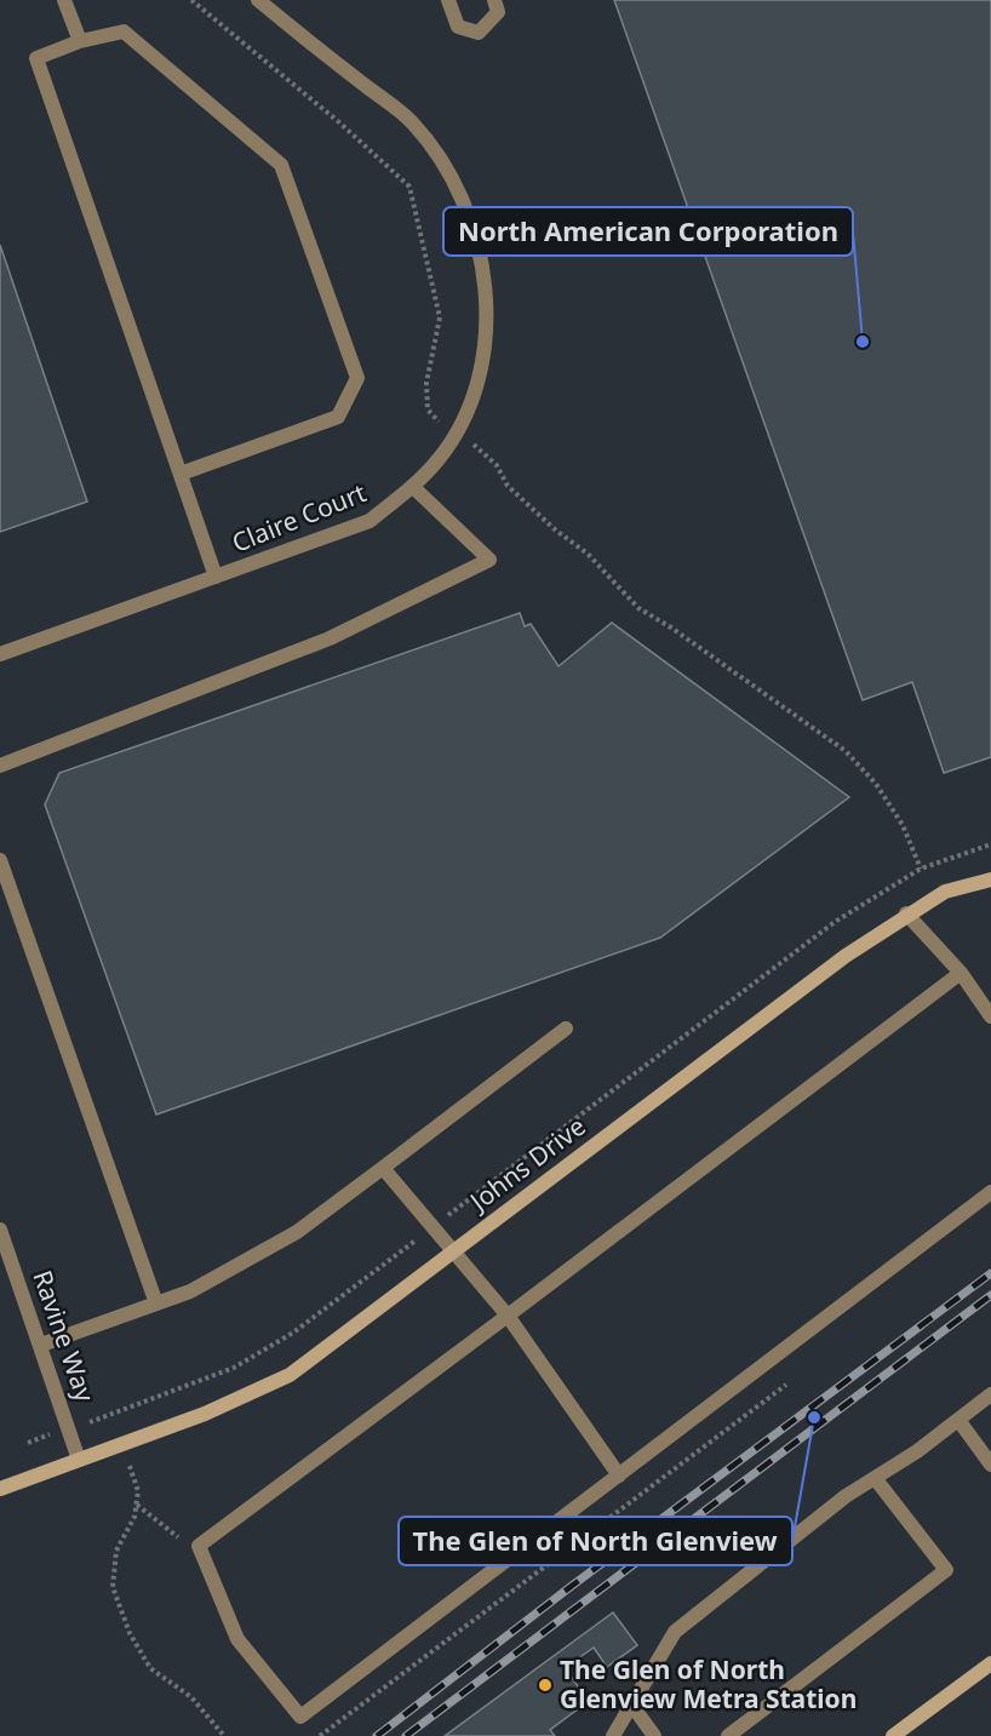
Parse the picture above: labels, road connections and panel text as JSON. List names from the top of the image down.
{
  "streets": {
    "street": ["Claire Court", "Johns Drive", "Ravine Way"]
  },
  "crossings": [
    ["Johns Drive", "Ravine Way"]
  ],
  "places": ["North American Corporation", "The Glen of North Glenview", "The Glen of North Glenview Metra Station"]
}
